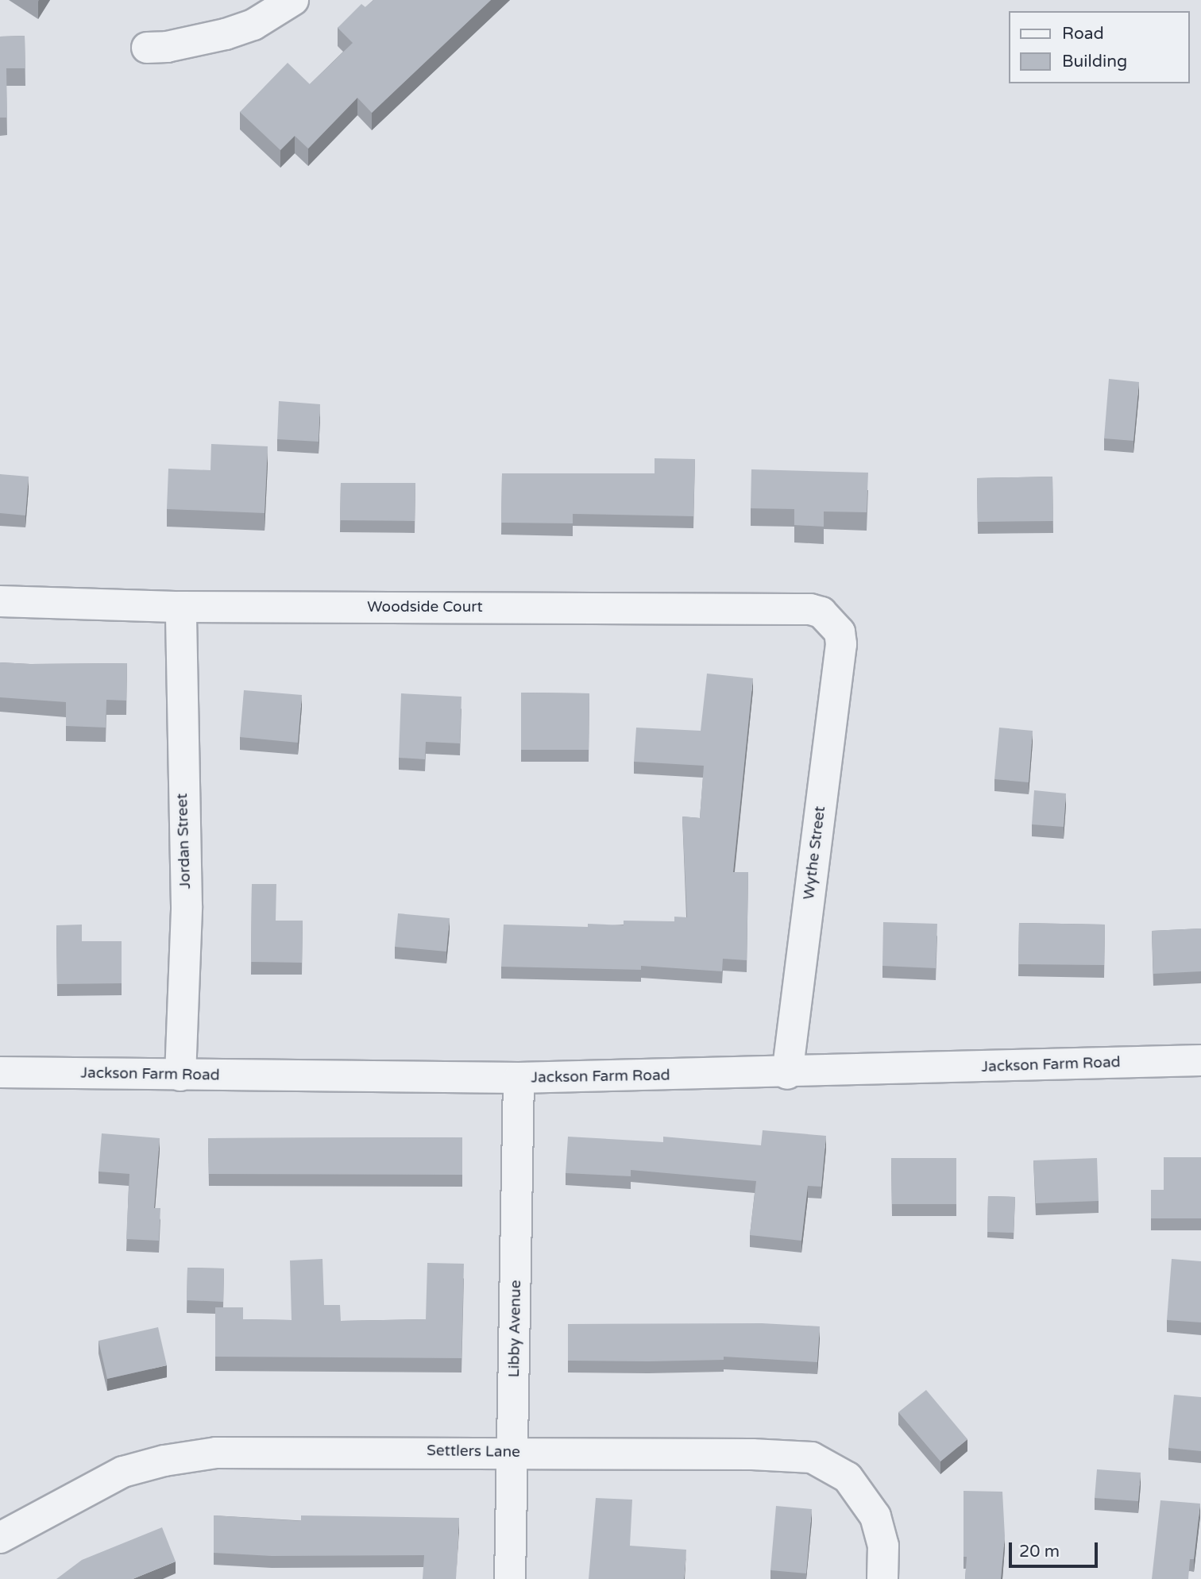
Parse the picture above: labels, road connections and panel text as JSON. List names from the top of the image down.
{
  "streets": {
    "street": [
      "Woodside Court",
      "Jordan Street",
      "Wythe Street",
      "Jackson Farm Road",
      "Libby Avenue",
      "Settlers Lane"
    ]
  },
  "crossings": [
    ["Woodside Court", "Jordan Street"],
    ["Woodside Court", "Wythe Street"],
    ["Jordan Street", "Jackson Farm Road"],
    ["Wythe Street", "Jackson Farm Road"],
    ["Jackson Farm Road", "Libby Avenue"],
    ["Libby Avenue", "Settlers Lane"]
  ],
  "legend": ["Road", "Building"],
  "scale_bar": "20 m"
}
